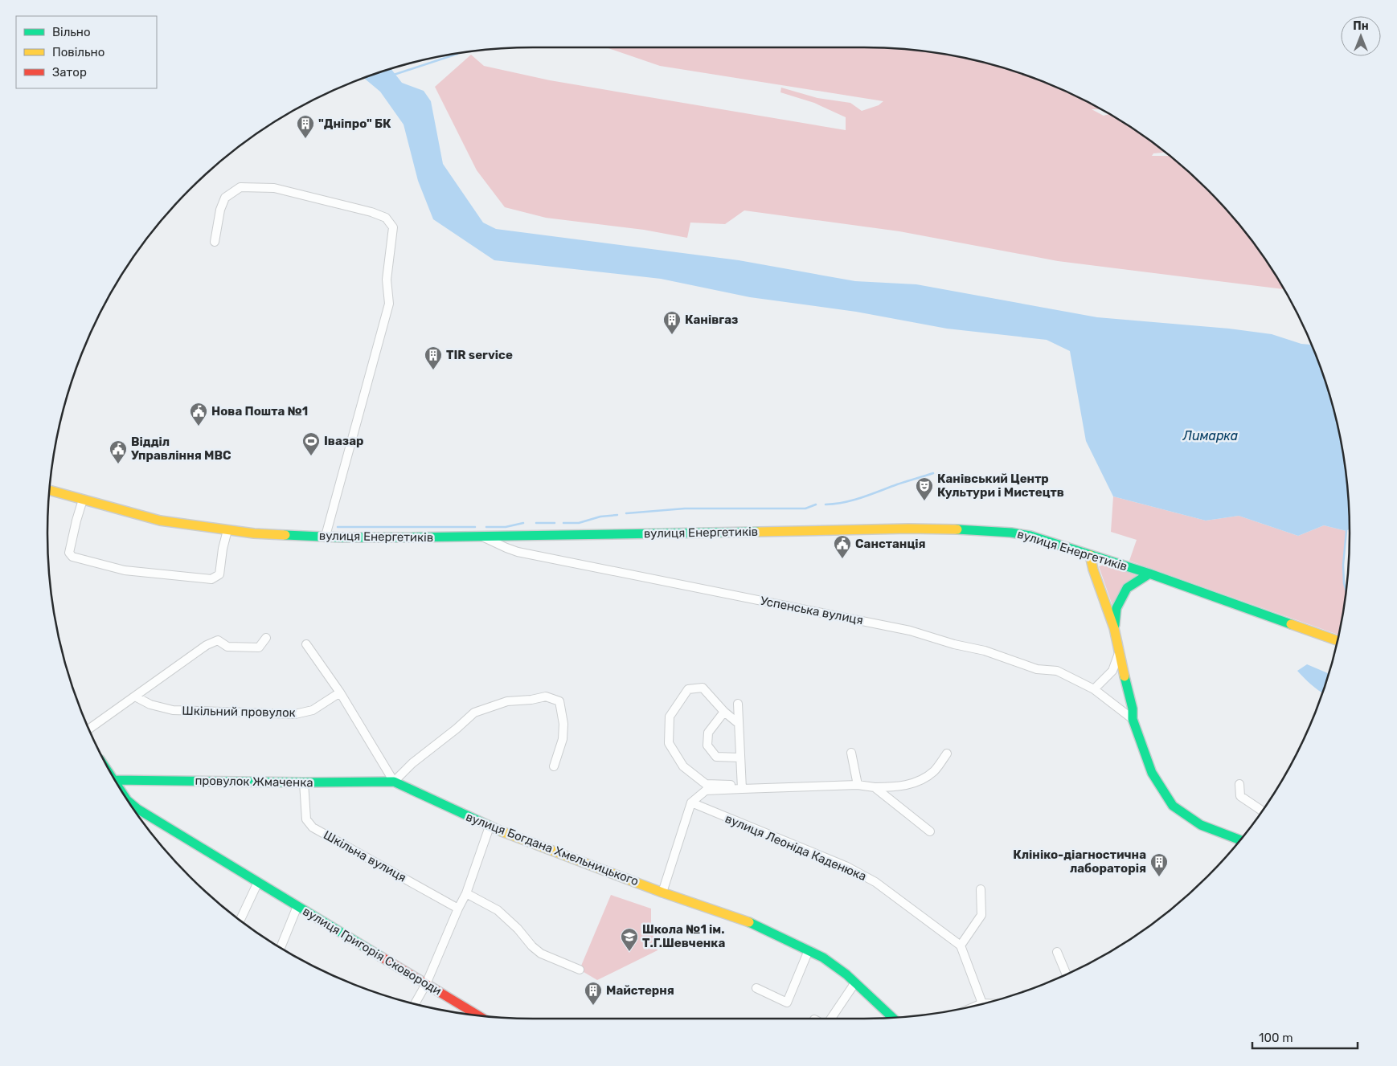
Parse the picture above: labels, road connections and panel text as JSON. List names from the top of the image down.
{
  "streets": {
    "street": [
      "вулиця Енергетиків",
      "Успенська вулиця",
      "Шкільний провулок",
      "провулок Жмаченка",
      "вулиця Леоніда Каденюка",
      "вулиця Богдана Хмельницького",
      "Шкільна вулиця",
      "вулиця Григорія Сковороди"
    ]
  },
  "crossings": [
    ["вулиця Енергетиків", "Успенська вулиця"],
    ["провулок Жмаченка", "вулиця Богдана Хмельницького"],
    ["провулок Жмаченка", "Шкільна вулиця"]
  ],
  "water": ["Лимарка"],
  "places": {
    "building": [
      "\"Дніпро\" БК",
      "Канівгаз",
      "TIR service",
      "Клініко-діагностична лабораторія",
      "Майстерня"
    ],
    "public building": ["Нова Пошта №1", "Відділ Управління МВС", "Санстанція"],
    "sports": ["Івазар"],
    "theatre": ["Канівський Центр Культури і Мистецтв"],
    "school or university": ["Школа №1 ім. Т.Г.Шевченка"]
  },
  "legend": ["Вільно", "Повільно", "Затор"],
  "scale_bar": "100 m",
  "north": "top"
}
